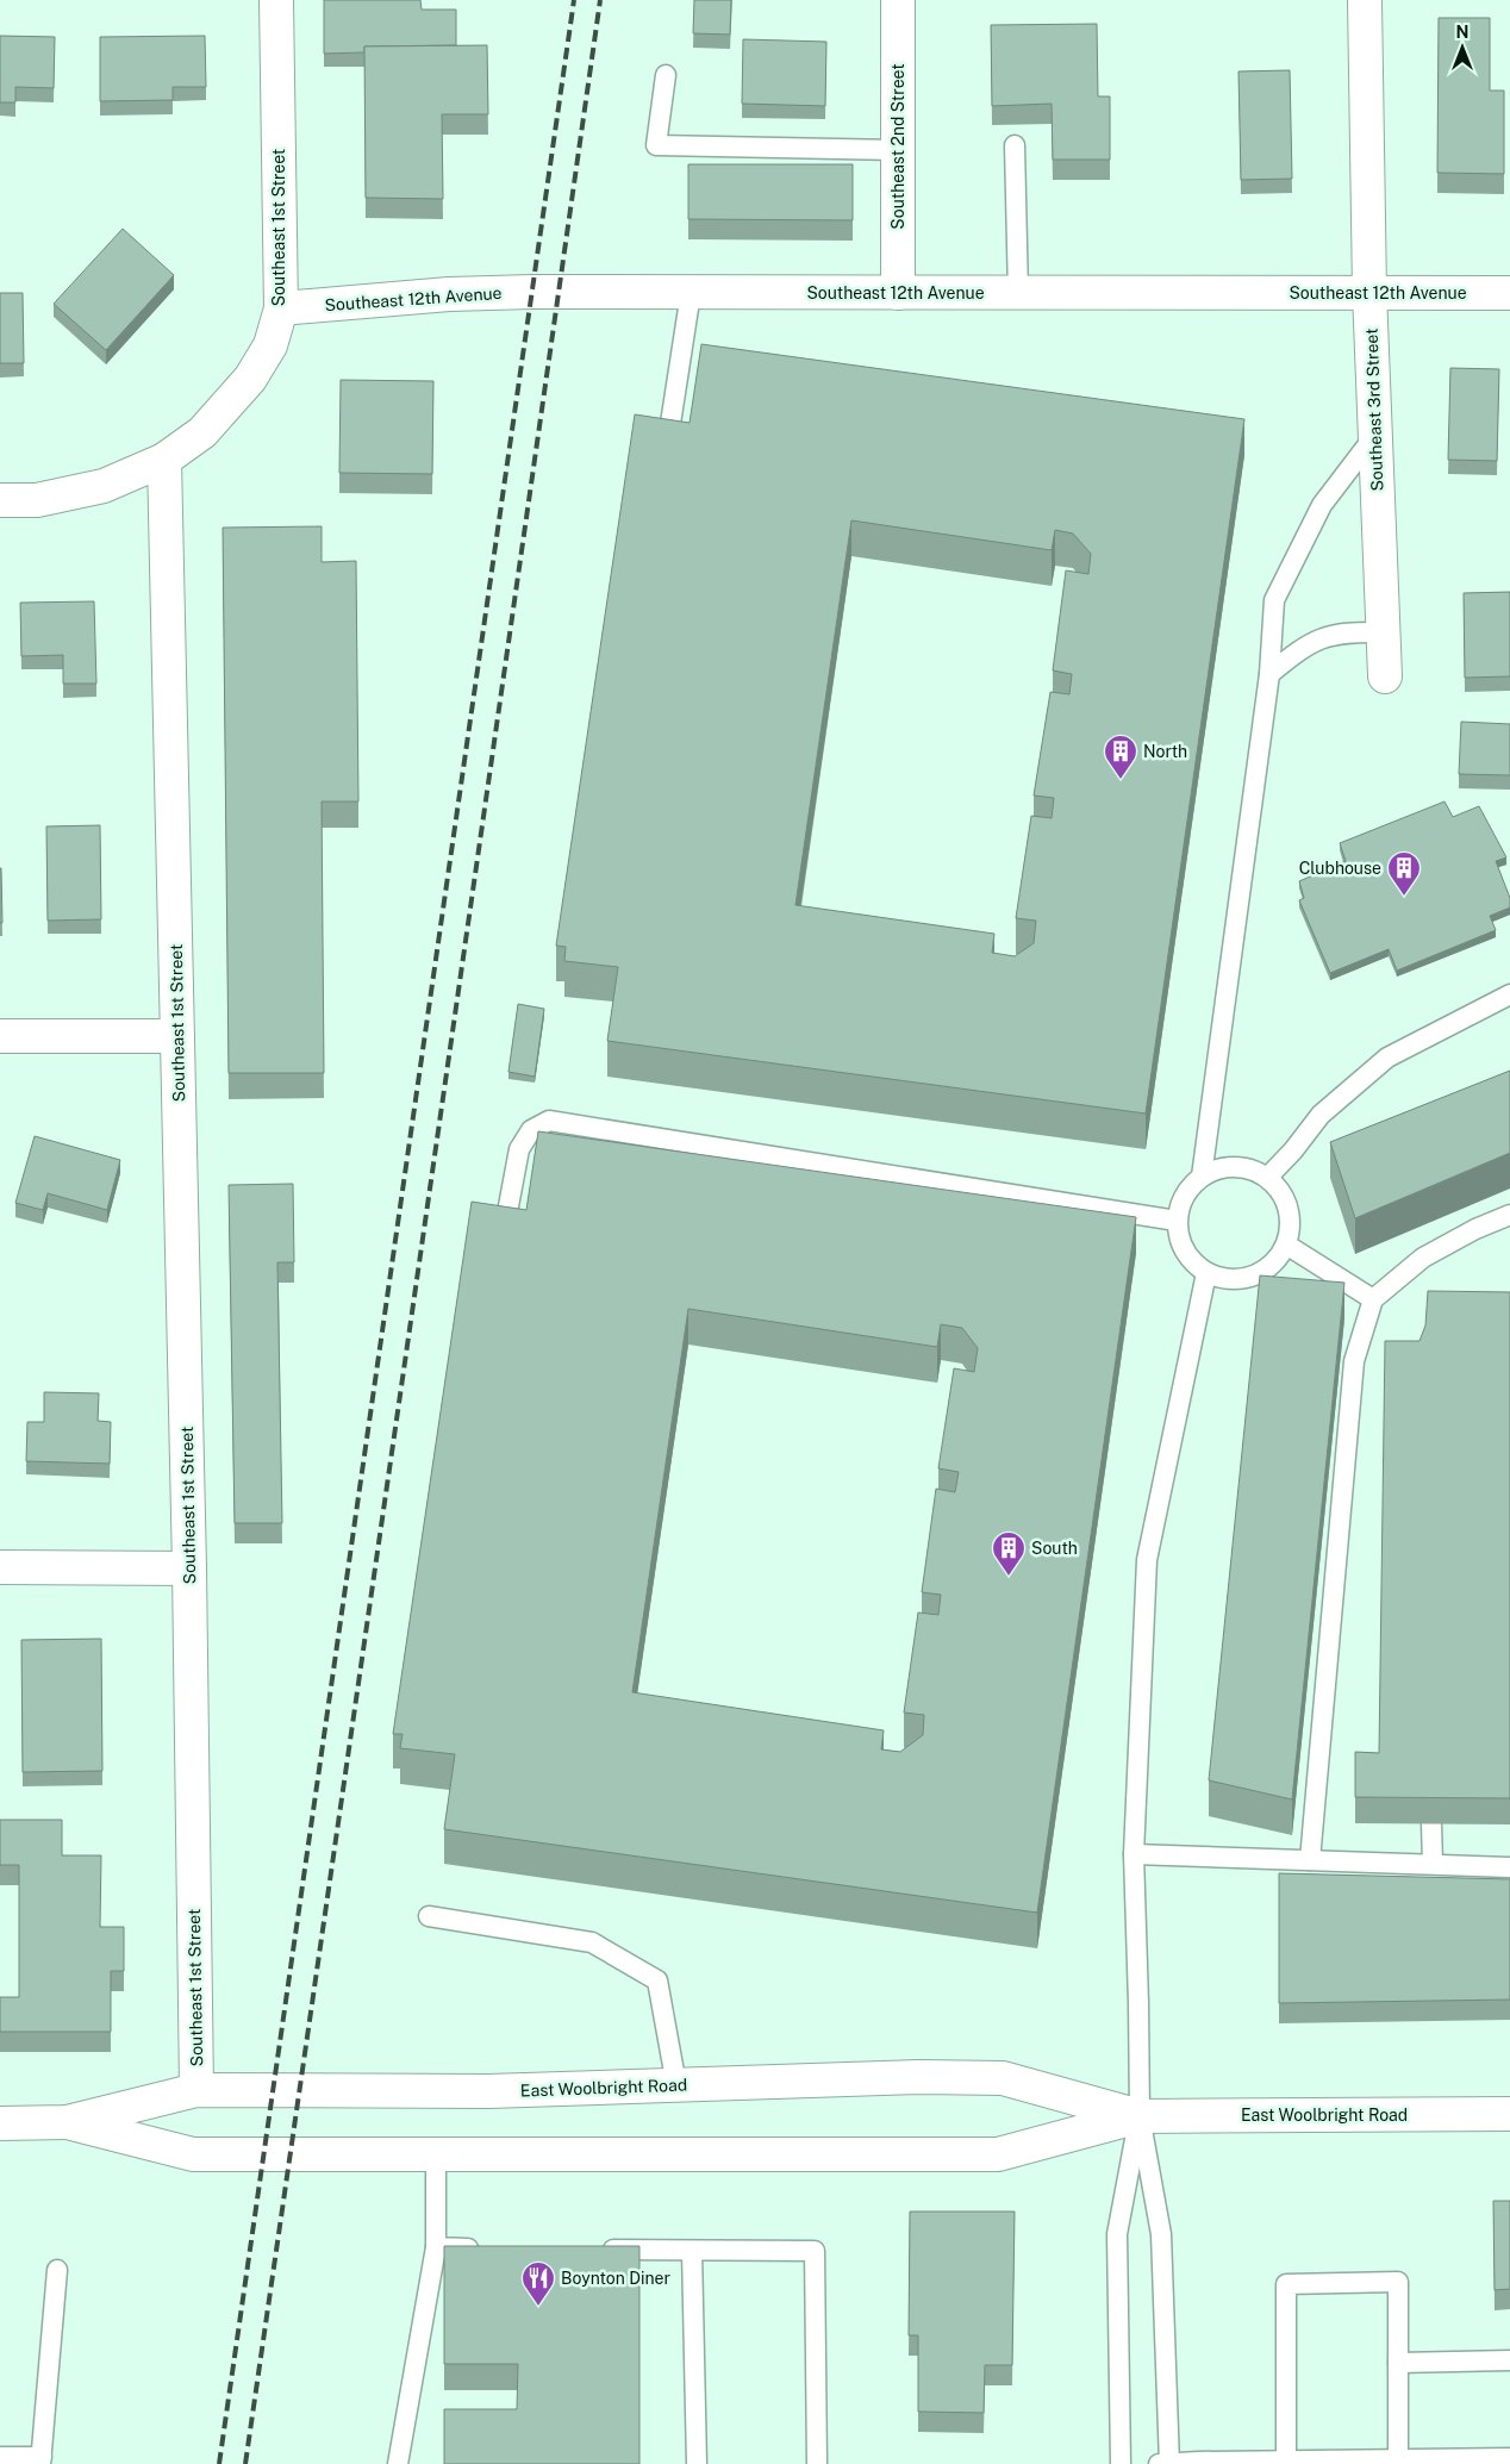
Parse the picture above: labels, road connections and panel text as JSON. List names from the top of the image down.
{
  "streets": {
    "street": [
      "Southeast 2nd Street",
      "Southeast 1st Street",
      "Southeast 12th Avenue",
      "Southeast 3rd Street",
      "East Woolbright Road"
    ]
  },
  "crossings": [
    ["Southeast 2nd Street", "Southeast 12th Avenue"],
    ["Southeast 1st Street", "Southeast 12th Avenue"],
    ["Southeast 1st Street", "East Woolbright Road"],
    ["Southeast 12th Avenue", "Southeast 3rd Street"]
  ],
  "places": {
    "building": ["North", "Clubhouse", "South"],
    "restaurant": ["Boynton Diner"]
  },
  "north": "top"
}
